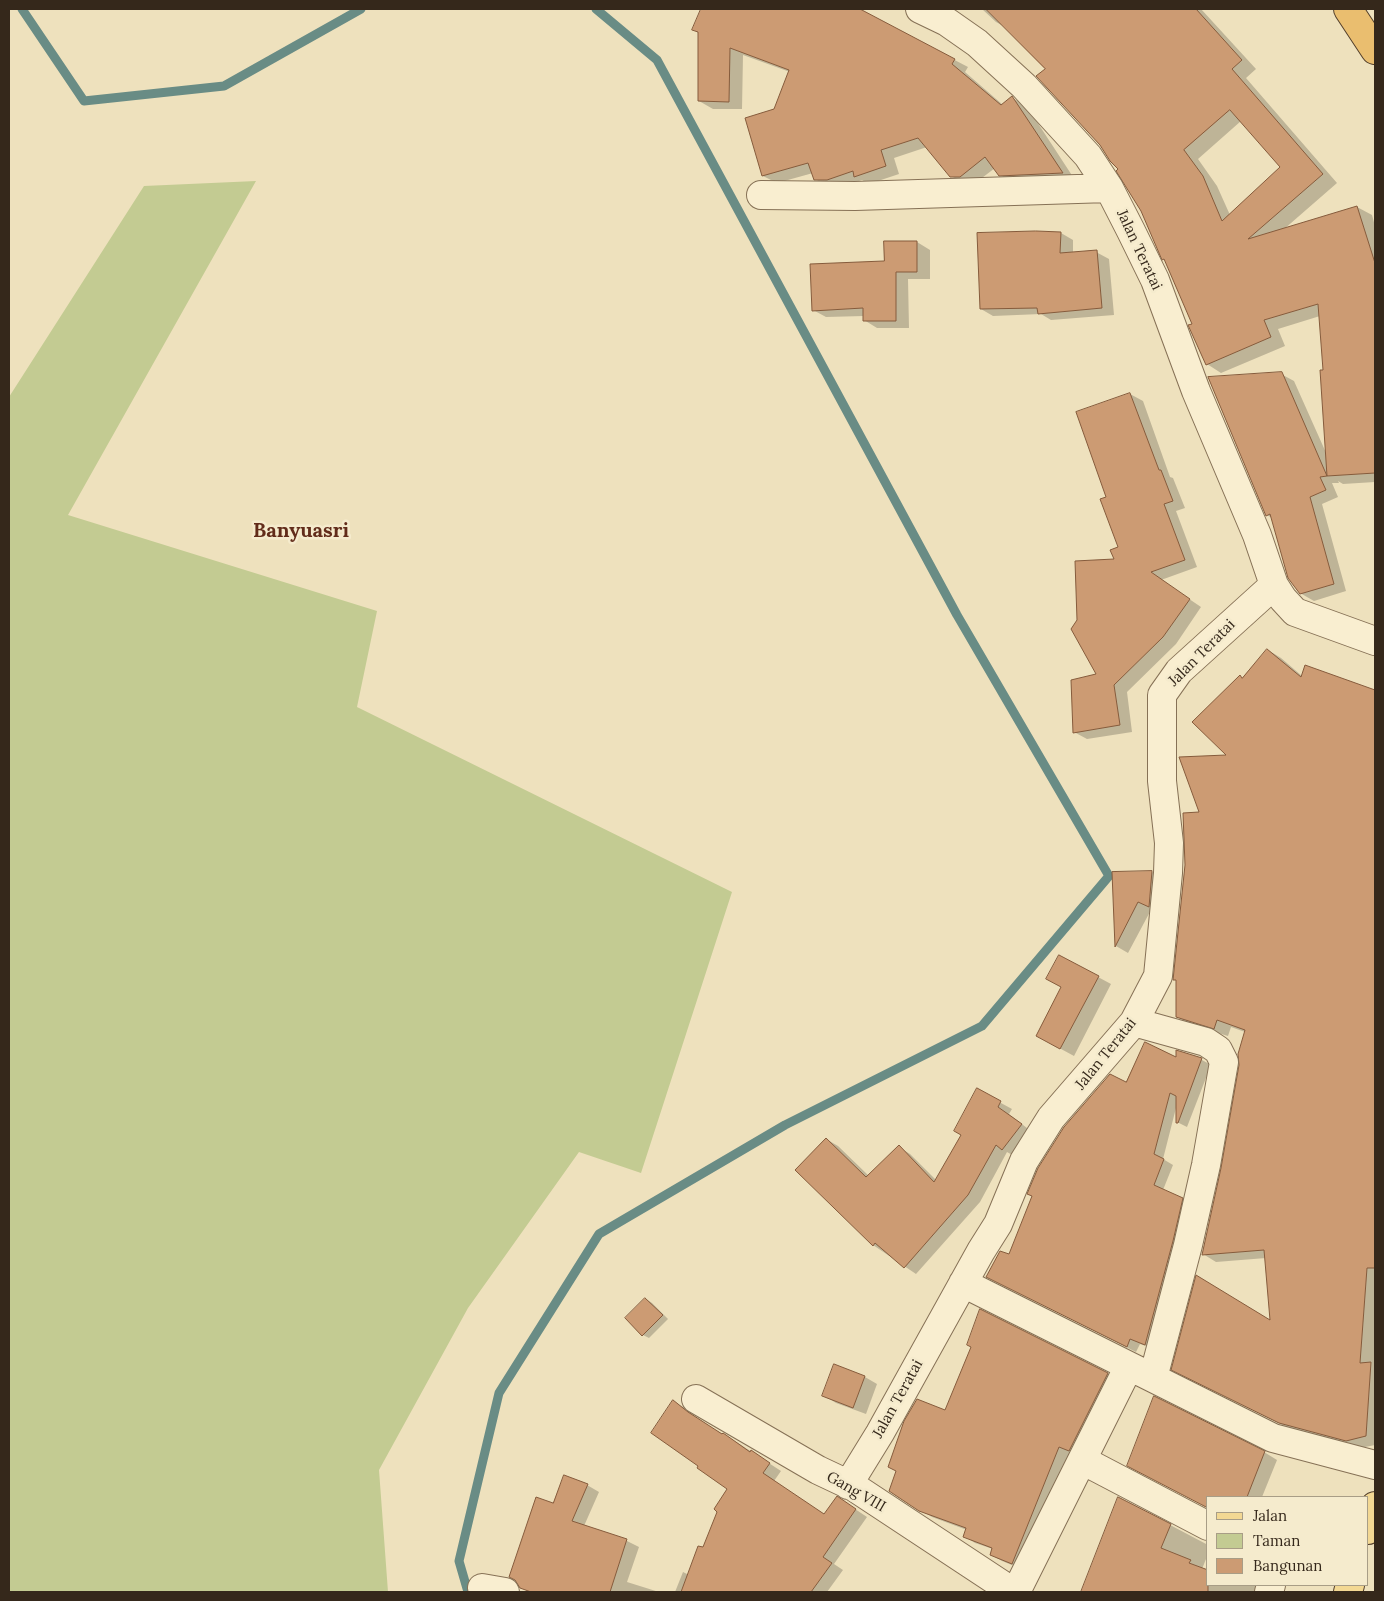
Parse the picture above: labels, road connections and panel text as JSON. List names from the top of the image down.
{
  "streets": {
    "street": ["Jalan Teratai", "Gang VIII"]
  },
  "crossings": [
    ["Jalan Teratai", "Gang VIII"]
  ],
  "districts": ["Banyuasri"],
  "legend": ["Jalan", "Taman", "Bangunan"]
}
